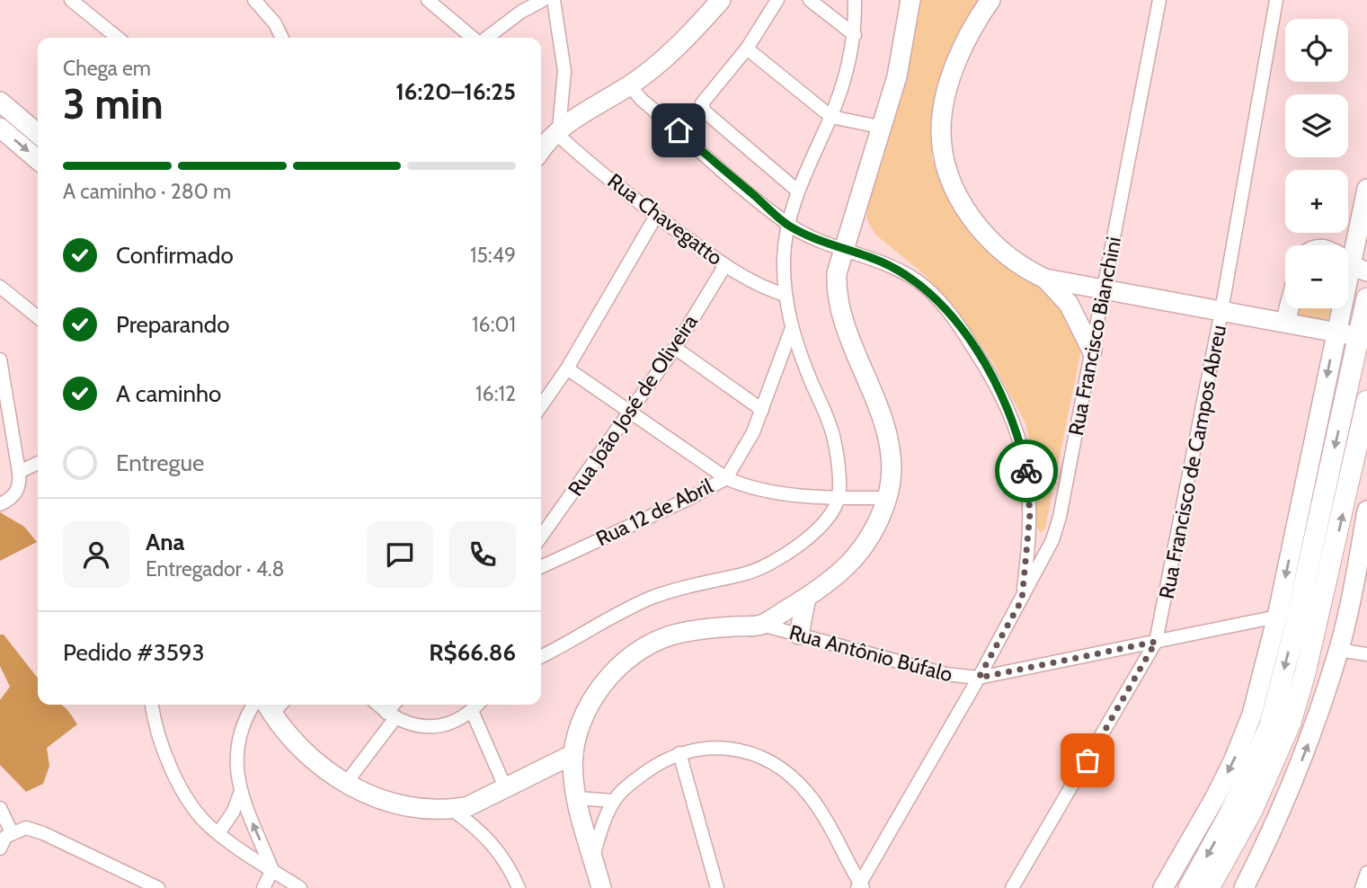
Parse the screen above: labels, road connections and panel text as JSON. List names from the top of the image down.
{
  "streets": {
    "street": [
      "Rua Chavegatto",
      "Rua Francisco Bianchini",
      "Rua João José de Oliveira",
      "Rua Francisco de Campos Abreu",
      "Rua 12 de Abril",
      "Rua Antônio Búfalo"
    ]
  },
  "crossings": [
    ["Rua Chavegatto", "Rua João José de Oliveira"],
    ["Rua Francisco Bianchini", "Rua Antônio Búfalo"],
    ["Rua Francisco de Campos Abreu", "Rua Antônio Búfalo"]
  ],
  "page": {
    "map_buttons": ["+", "−"],
    "heading": ["3 min", "Chega em", "16:20–16:25"],
    "panel": [
      "Ana",
      "Entregador · 4.8",
      "Pedido #3593",
      "R$66.86"
    ],
    "bar": "A caminho · 280 m",
    "list": [
      ["Confirmado", "15:49"],
      ["Preparando", "16:01"],
      ["A caminho", "16:12"],
      "Entregue"
    ]
  }
}
